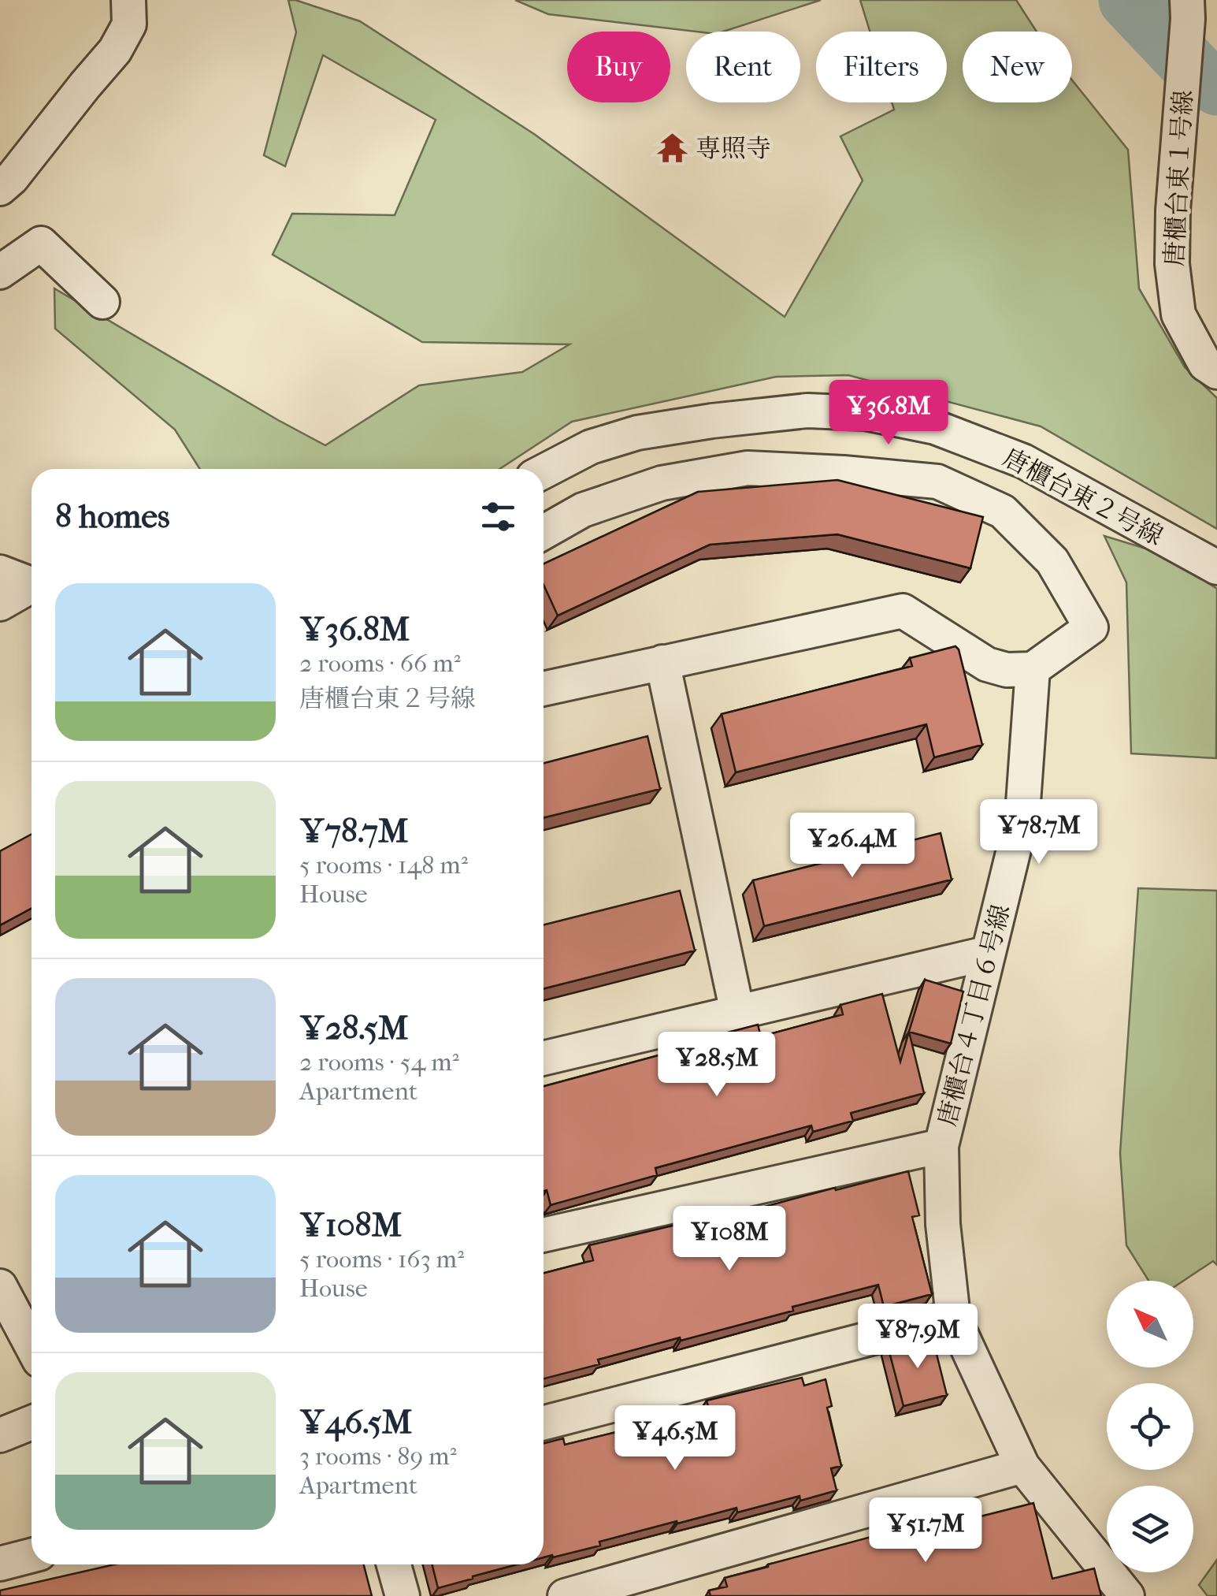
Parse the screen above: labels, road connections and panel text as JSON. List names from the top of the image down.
{
  "streets": {
    "street": ["唐櫃台東１号線", "唐櫃台東２号線", "唐櫃台４丁目６号線"]
  },
  "places": {
    "temple": ["専照寺"]
  },
  "north": "top left",
  "page": {
    "chip": [
      "Buy",
      "Rent",
      "Filters",
      "New"
    ],
    "price": [
      "¥36.8M",
      "¥78.7M",
      "¥26.4M",
      "¥28.5M",
      "¥108M",
      "¥87.9M",
      "¥46.5M",
      "¥51.7M"
    ],
    "heading": "8 homes",
    "list": [
      {
        "name": "¥36.8M",
        "note": "2 rooms · 66 m² · 唐櫃台東２号線"
      },
      {
        "name": "¥78.7M",
        "note": "5 rooms · 148 m² · House"
      },
      {
        "name": "¥28.5M",
        "note": "2 rooms · 54 m² · Apartment"
      },
      {
        "name": "¥108M",
        "note": "5 rooms · 163 m² · House"
      },
      {
        "name": "¥46.5M",
        "note": "3 rooms · 89 m² · Apartment"
      }
    ]
  }
}
